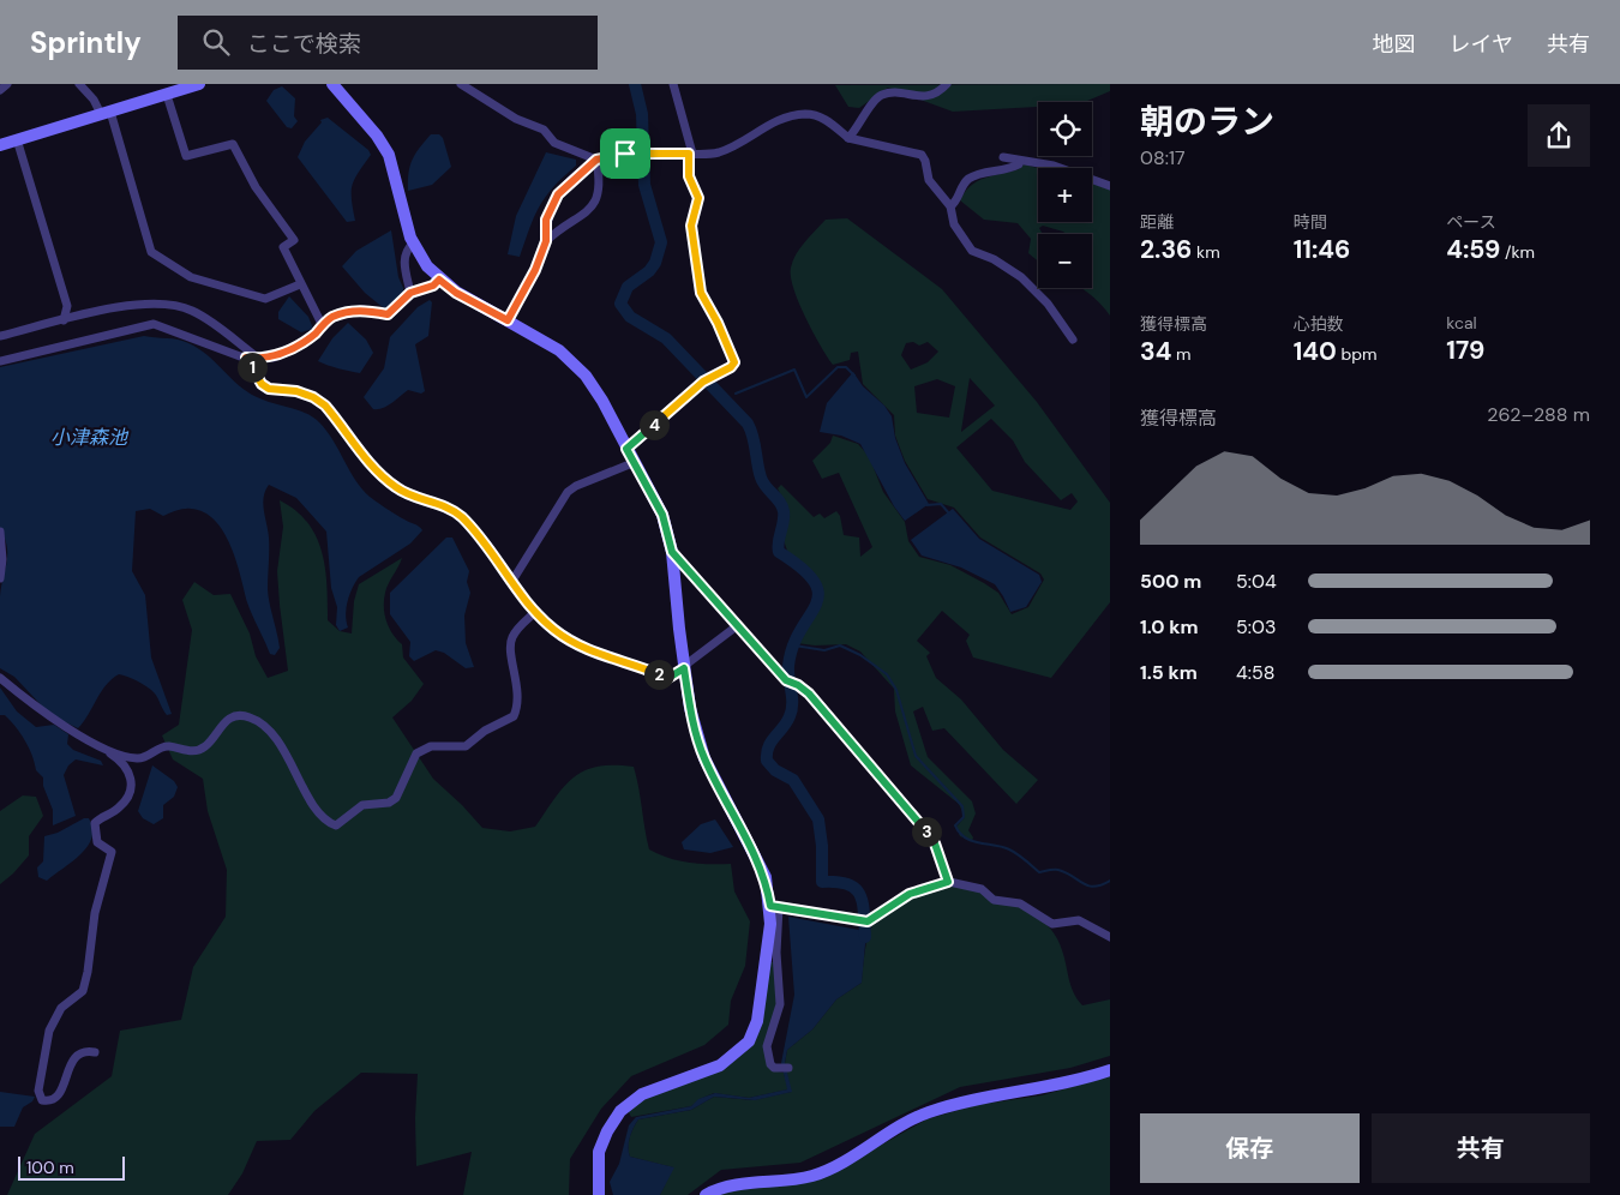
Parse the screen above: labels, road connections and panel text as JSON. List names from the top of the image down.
{
  "water": ["小津森池"],
  "scale_bar": "100 m",
  "page": {
    "header": "Sprintly",
    "search": "ここで検索",
    "nav": ["地図", "レイヤ", "共有"],
    "heading": ["朝のラン", "08:17"],
    "map_buttons": ["+", "−"],
    "stats": [
      ["距離", "2.36 km"],
      ["時間", "11:46"],
      ["ペース", "4:59 /km"],
      ["獲得標高", "34 m"],
      ["心拍数", "140 bpm"],
      ["kcal", "179"]
    ],
    "pins": [
      "1",
      "4",
      "2",
      "3"
    ],
    "chart": ["獲得標高", "262–288 m"],
    "list": [
      {
        "name": "500 m",
        "note": "5:04"
      },
      {
        "name": "1.0 km",
        "note": "5:03"
      },
      {
        "name": "1.5 km",
        "note": "4:58"
      }
    ],
    "buttons": ["保存", "共有"],
    "scale": "100 m"
  }
}
